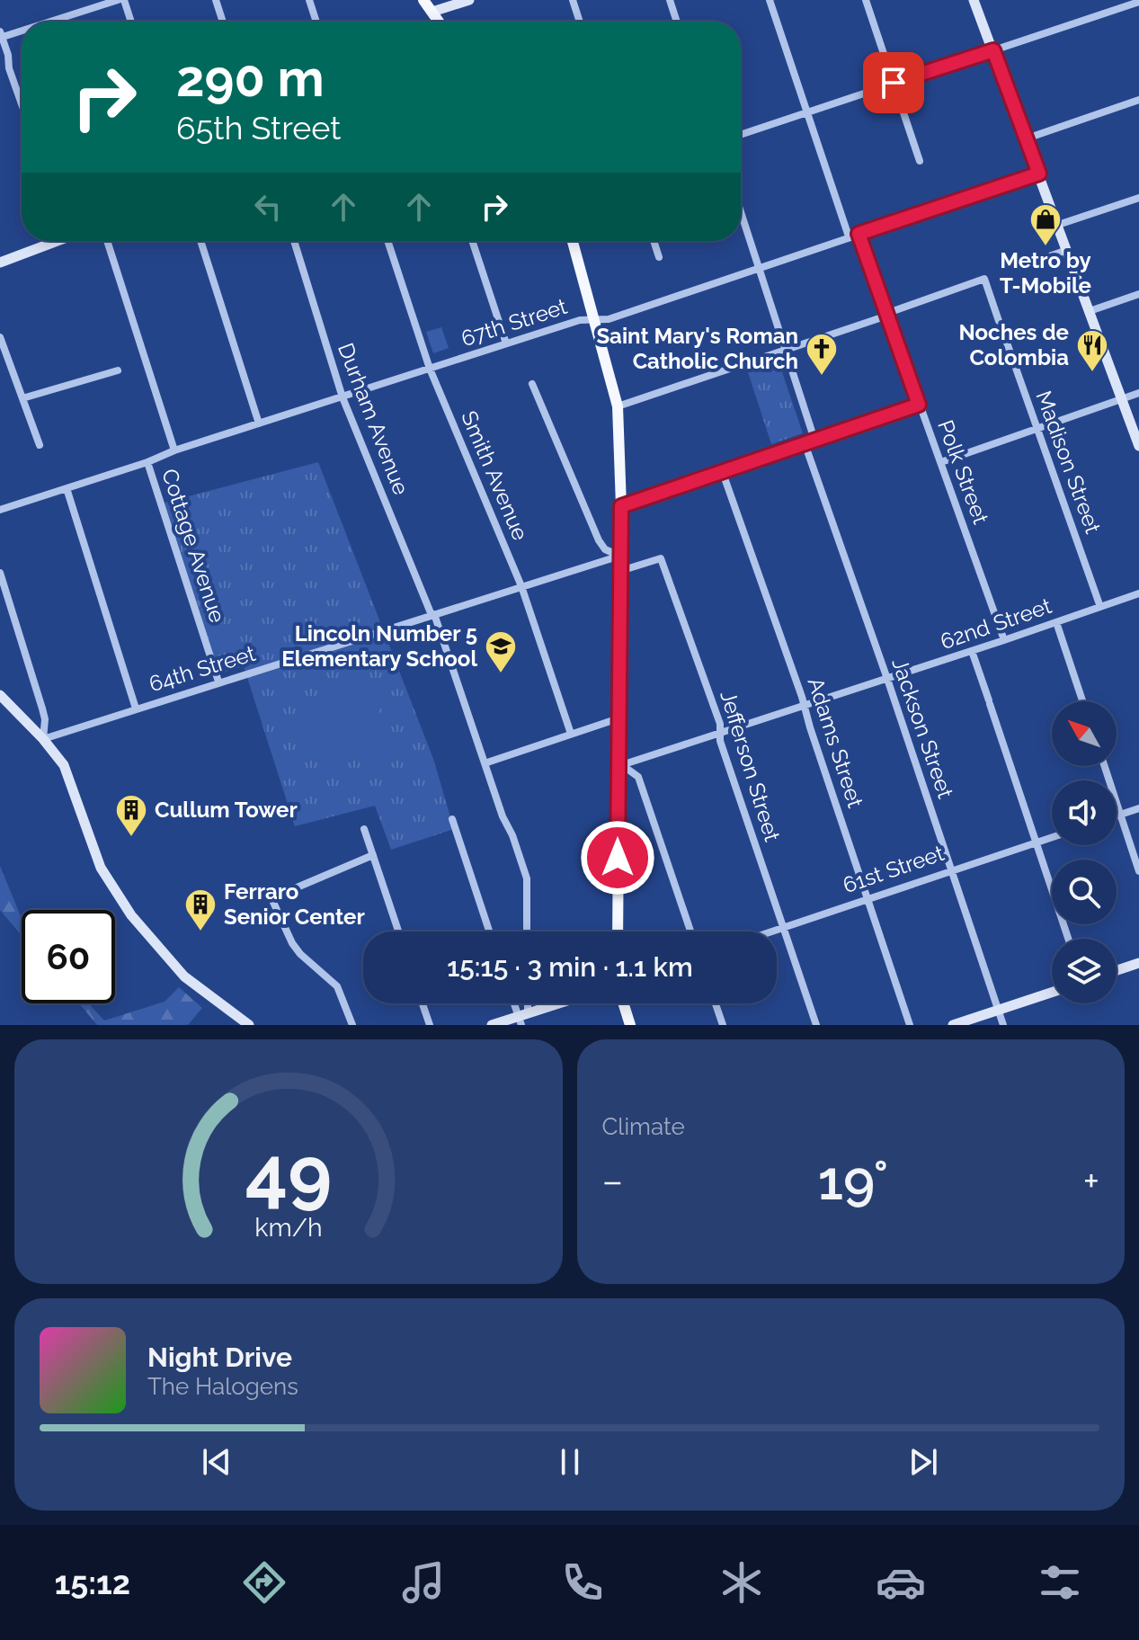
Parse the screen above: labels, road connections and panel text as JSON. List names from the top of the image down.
{
  "streets": {
    "street": [
      "67th Street",
      "Durham Avenue",
      "Madison Street",
      "Polk Street",
      "Smith Avenue",
      "Cottage Avenue",
      "62nd Street",
      "64th Street",
      "Jackson Street",
      "Adams Street",
      "Jefferson Street",
      "61st Street"
    ]
  },
  "crossings": [
    ["67th Street", "Durham Avenue"],
    ["67th Street", "Polk Street"],
    ["67th Street", "Smith Avenue"],
    ["67th Street", "Cottage Avenue"],
    ["Durham Avenue", "64th Street"],
    ["Madison Street", "62nd Street"],
    ["Polk Street", "62nd Street"],
    ["Smith Avenue", "64th Street"],
    ["Cottage Avenue", "64th Street"],
    ["62nd Street", "Jackson Street"],
    ["62nd Street", "Adams Street"],
    ["62nd Street", "Jefferson Street"],
    ["Jackson Street", "61st Street"],
    ["Adams Street", "61st Street"],
    ["Jefferson Street", "61st Street"]
  ],
  "places": {
    "shop": ["Metro by T-Mobile"],
    "restaurant": ["Noches de Colombia"],
    "church": ["Saint Mary's Roman Catholic Church"],
    "school or university": ["Lincoln Number 5 Elementary School"],
    "building": ["Cullum Tower", "Ferraro Senior Center"]
  },
  "north": "top left",
  "page": {
    "turn": ["290 m", "65th Street"],
    "limit": "60",
    "trip": "15:15 · 3 min · 1.1 km",
    "tile": "Climate",
    "heat": ["−", "19°", "+"],
    "song": ["Night Drive", "The Halogens"],
    "tabs": "15:12",
    "gauge": ["49", "km/h"]
  }
}
